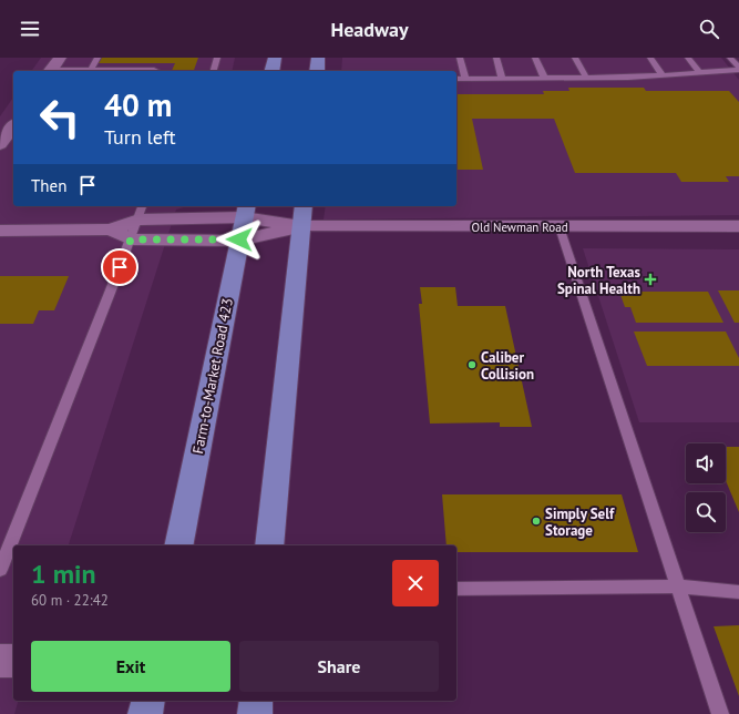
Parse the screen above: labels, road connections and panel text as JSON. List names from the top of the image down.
{
  "streets": {
    "main road": ["Farm-to-Market Road 423"],
    "street": ["Old Newman Road"]
  },
  "crossings": [
    ["Old Newman Road", "Farm-to-Market Road 423"]
  ],
  "places": {
    "health": ["North Texas Spinal Health"],
    "other": ["Caliber Collision", "Simply Self Storage"]
  },
  "page": {
    "header": "Headway",
    "turn": ["40 m", "Turn left"],
    "then": "Then",
    "heading": ["1 min", "60 m · 22:42"],
    "buttons": ["Exit", "Share"]
  }
}
